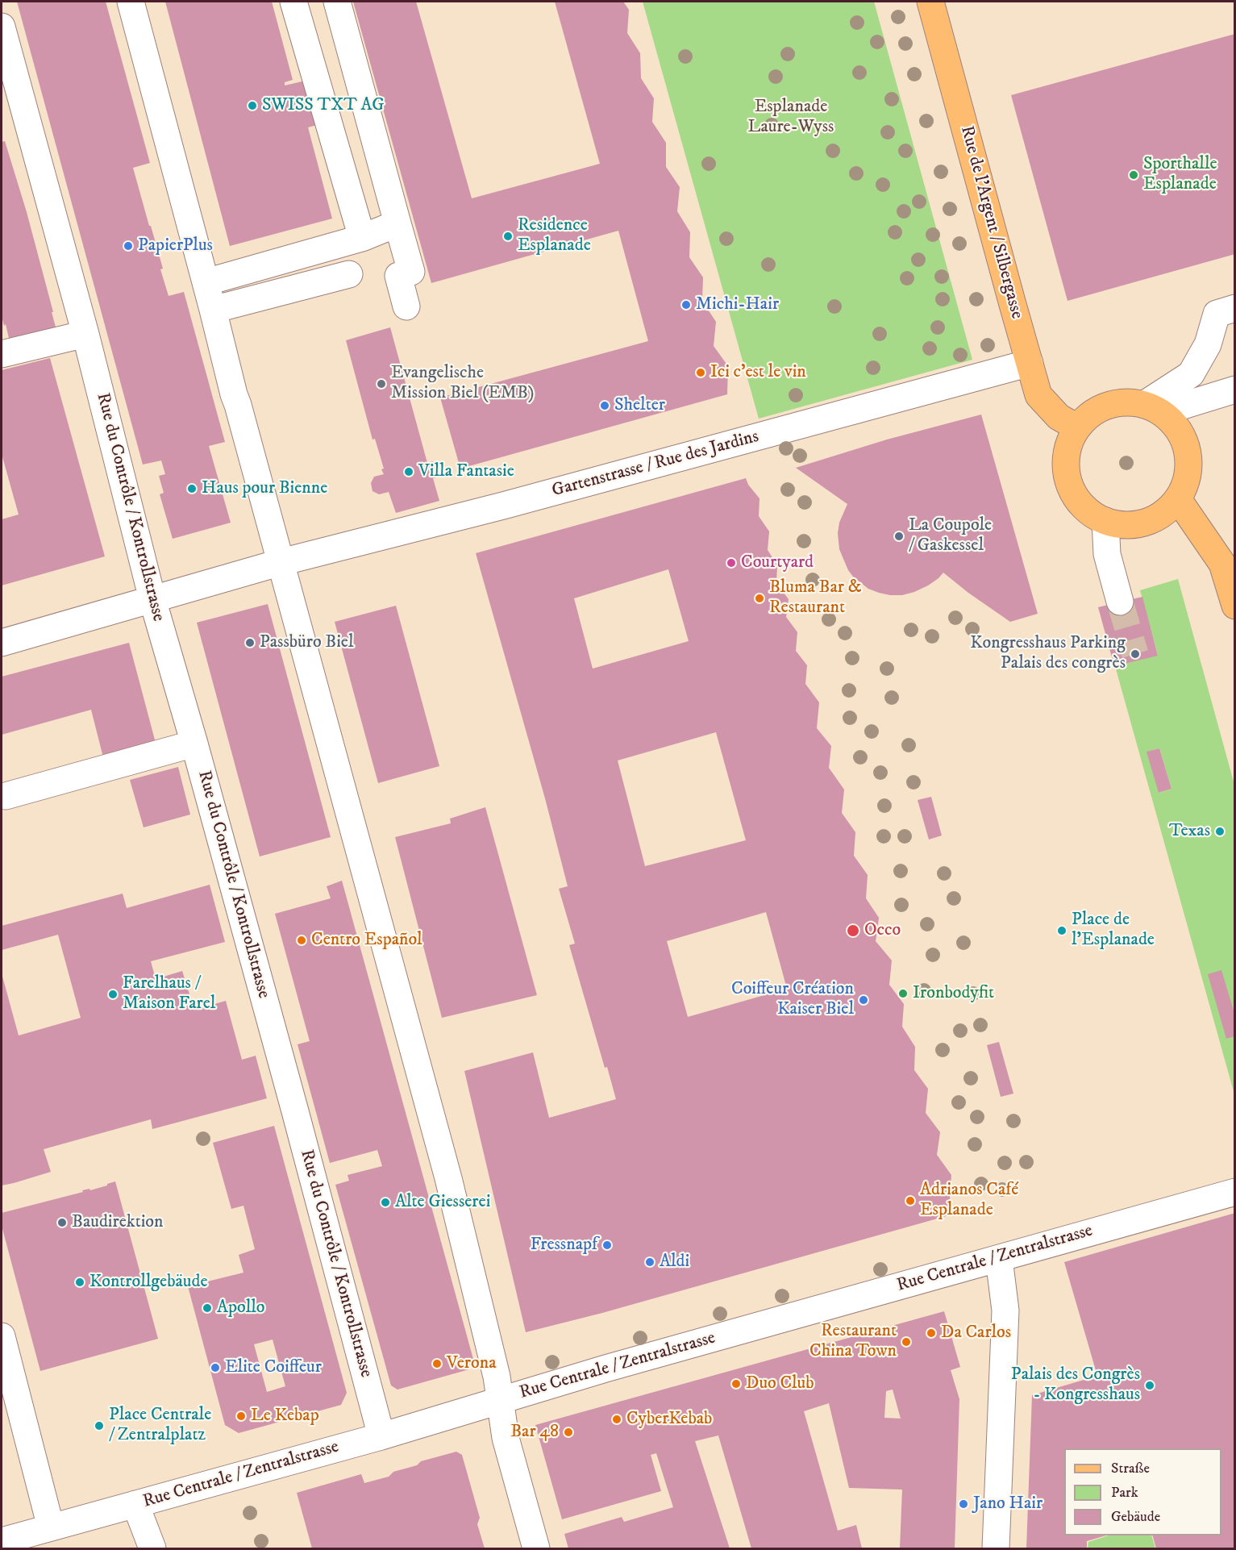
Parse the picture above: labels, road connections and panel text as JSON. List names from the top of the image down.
{
  "streets": {
    "main road": ["Rue de l'Argent / Silbergasse"],
    "street": ["Gartenstrasse / Rue des Jardins", "Rue du Contrôle / Kontrollstrasse", "Rue Centrale / Zentralstrasse"]
  },
  "crossings": [
    ["Rue de l'Argent / Silbergasse", "Gartenstrasse / Rue des Jardins"],
    ["Gartenstrasse / Rue des Jardins", "Rue du Contrôle / Kontrollstrasse"],
    ["Rue du Contrôle / Kontrollstrasse", "Rue Centrale / Zentralstrasse"]
  ],
  "parks": ["Esplanade Laure-Wyss"],
  "places": [
    "SWISS TXT AG",
    "Sporthalle Esplanade",
    "Residence Esplanade",
    "PapierPlus",
    "Michi-Hair",
    "Ici c'est le vin",
    "Evangelische Mission Biel (EMB)",
    "Shelter",
    "Villa Fantasie",
    "Haus pour Bienne",
    "La Coupole / Gaskessel",
    "Courtyard",
    "Bluma Bar & Restaurant",
    "Passbüro Biel",
    "Kongresshaus Parking Palais des congrès",
    "Texas",
    "Occo",
    "Place de l'Esplanade",
    "Centro Español",
    "Ironbodyfit",
    "Farelhaus / Maison Farel",
    "Coiffeur Création Kaiser Biel",
    "Adrianos Café Esplanade",
    "Alte Giesserei",
    "Baudirektion",
    "Fressnapf",
    "Aldi",
    "Kontrollgebäude",
    "Apollo",
    "Da Carlos",
    "Restaurant China Town",
    "Verona",
    "Elite Coiffeur",
    "Duo Club",
    "Palais des Congrès - Kongresshaus",
    "Le Kebap",
    "CyberKebab",
    "Place Centrale / Zentralplatz",
    "Bar 48",
    "Jano Hair"
  ],
  "legend": ["Straße", "Park", "Gebäude"]
}
